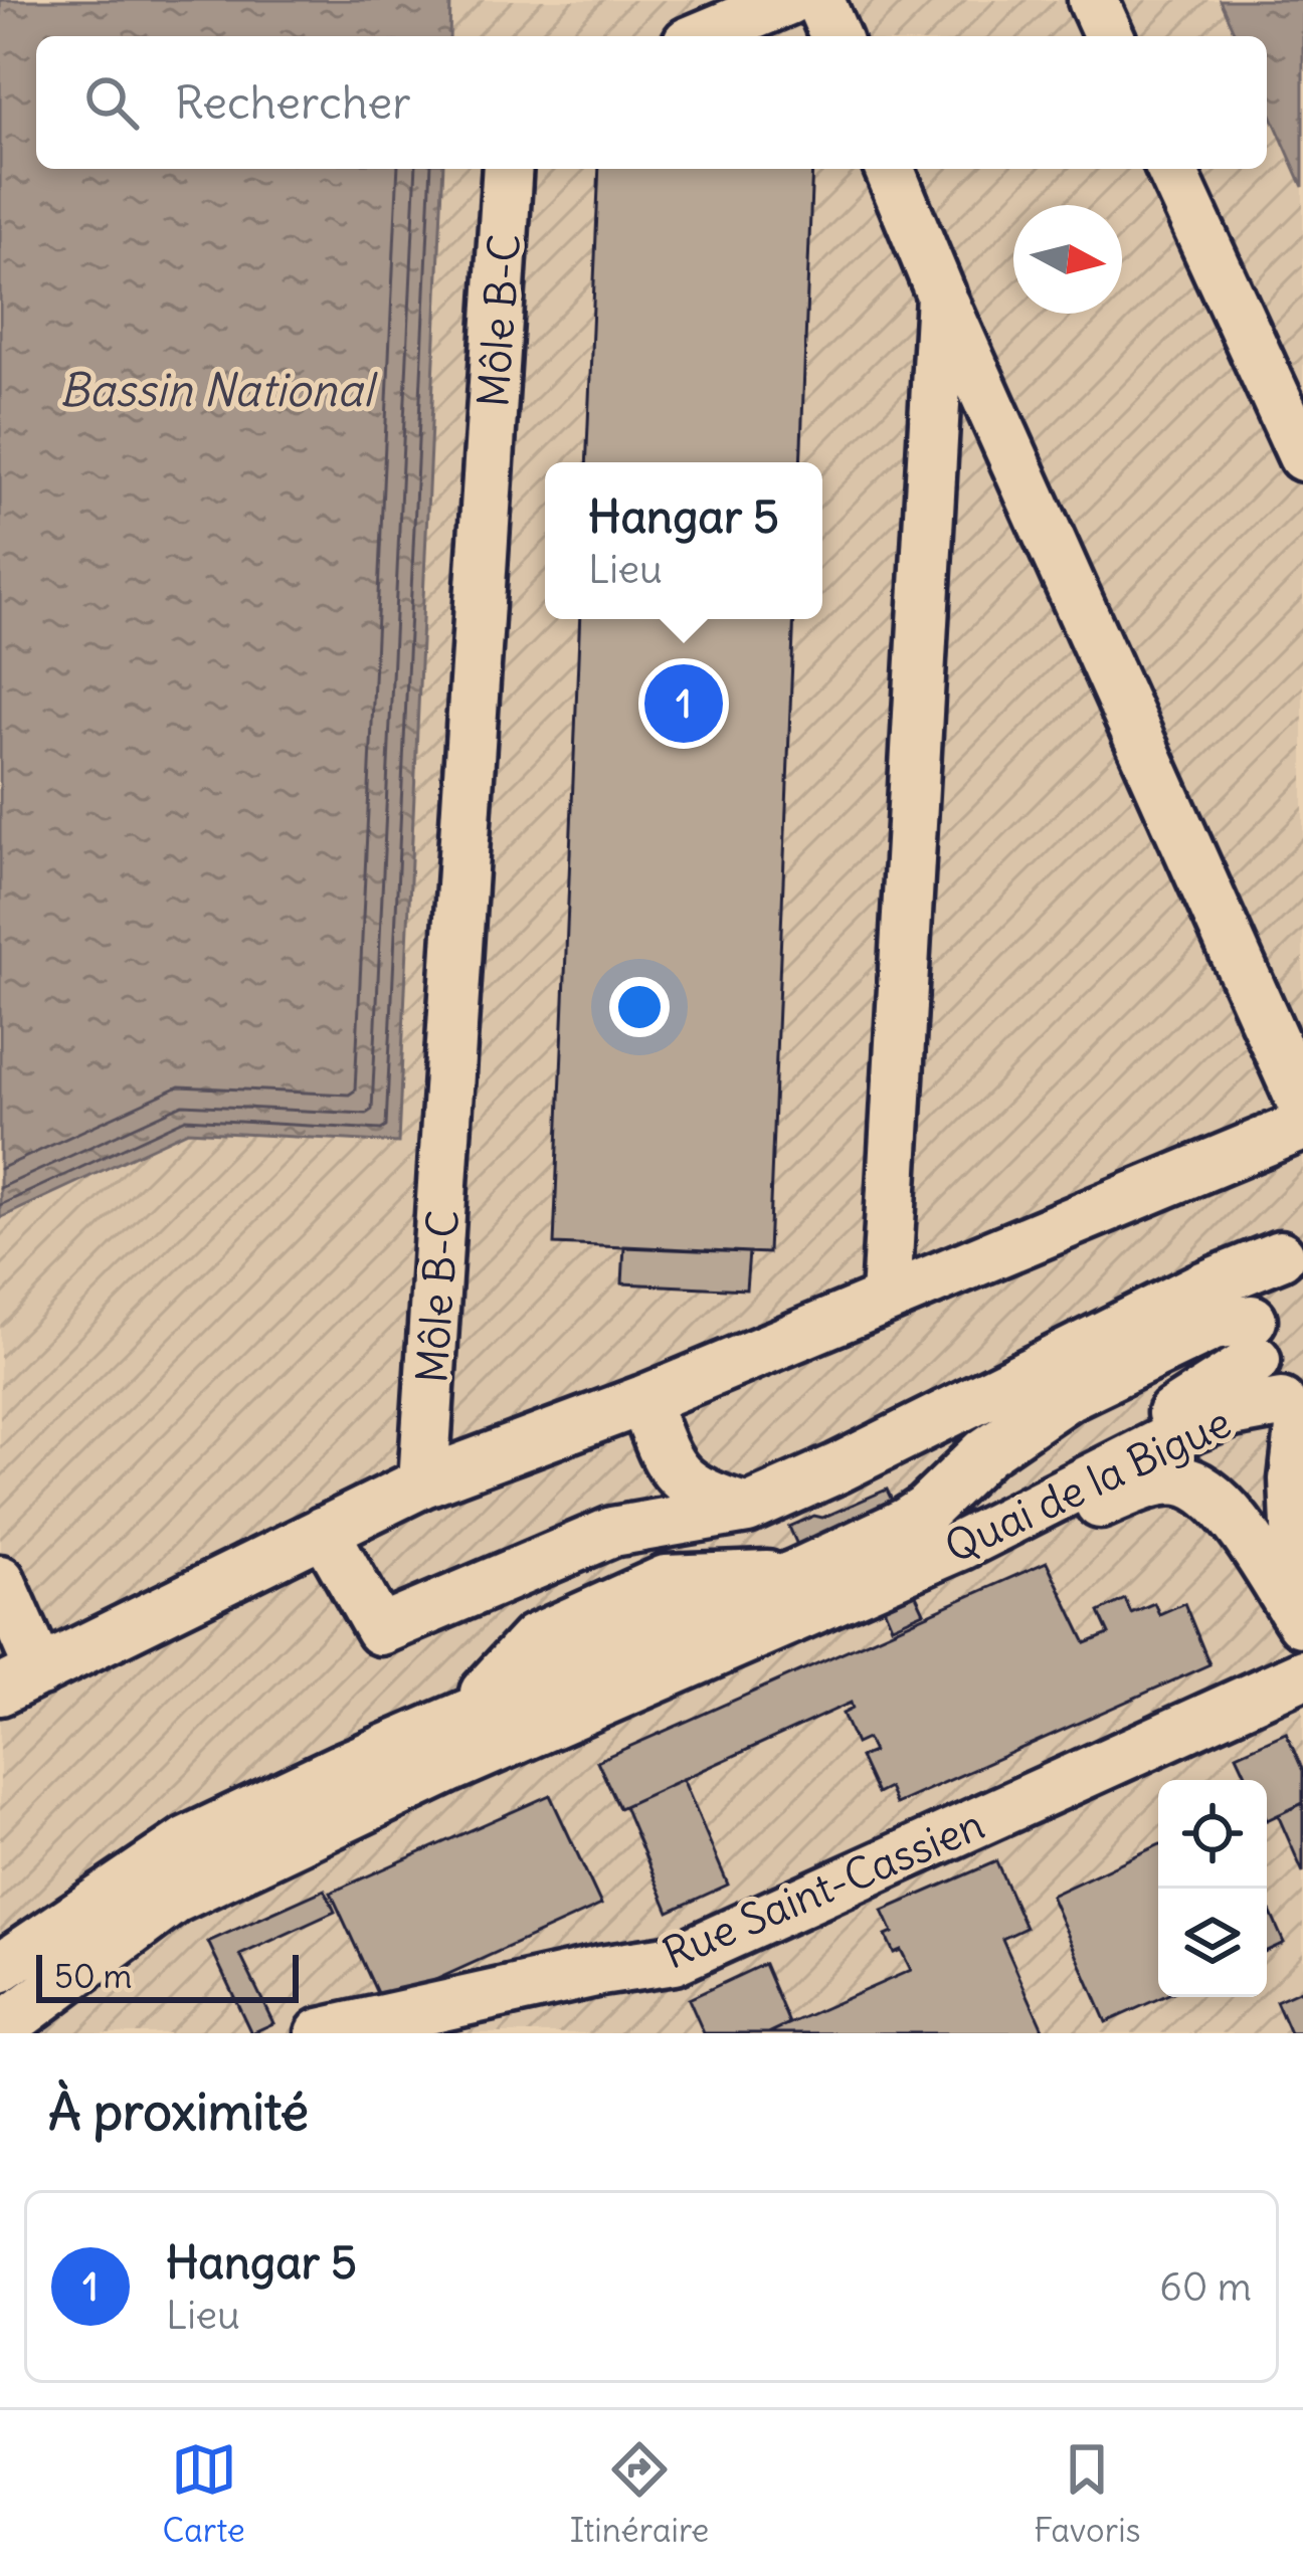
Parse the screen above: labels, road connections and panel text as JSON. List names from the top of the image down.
{
  "streets": {
    "lane": ["Môle B-C", "Quai de la Bigue", "Rue Saint-Cassien"]
  },
  "water": ["Bassin National"],
  "scale_bar": "50 m",
  "north": "right",
  "page": {
    "search": "Rechercher",
    "popup": ["Hangar 5", "Lieu"],
    "pins": "1",
    "scale": "50 m",
    "heading": "À proximité",
    "list": [
      {
        "mark": "1",
        "name": "Hangar 5",
        "note": "Lieu",
        "value": "60 m"
      }
    ],
    "nav": ["Carte", "Itinéraire", "Favoris"]
  }
}
